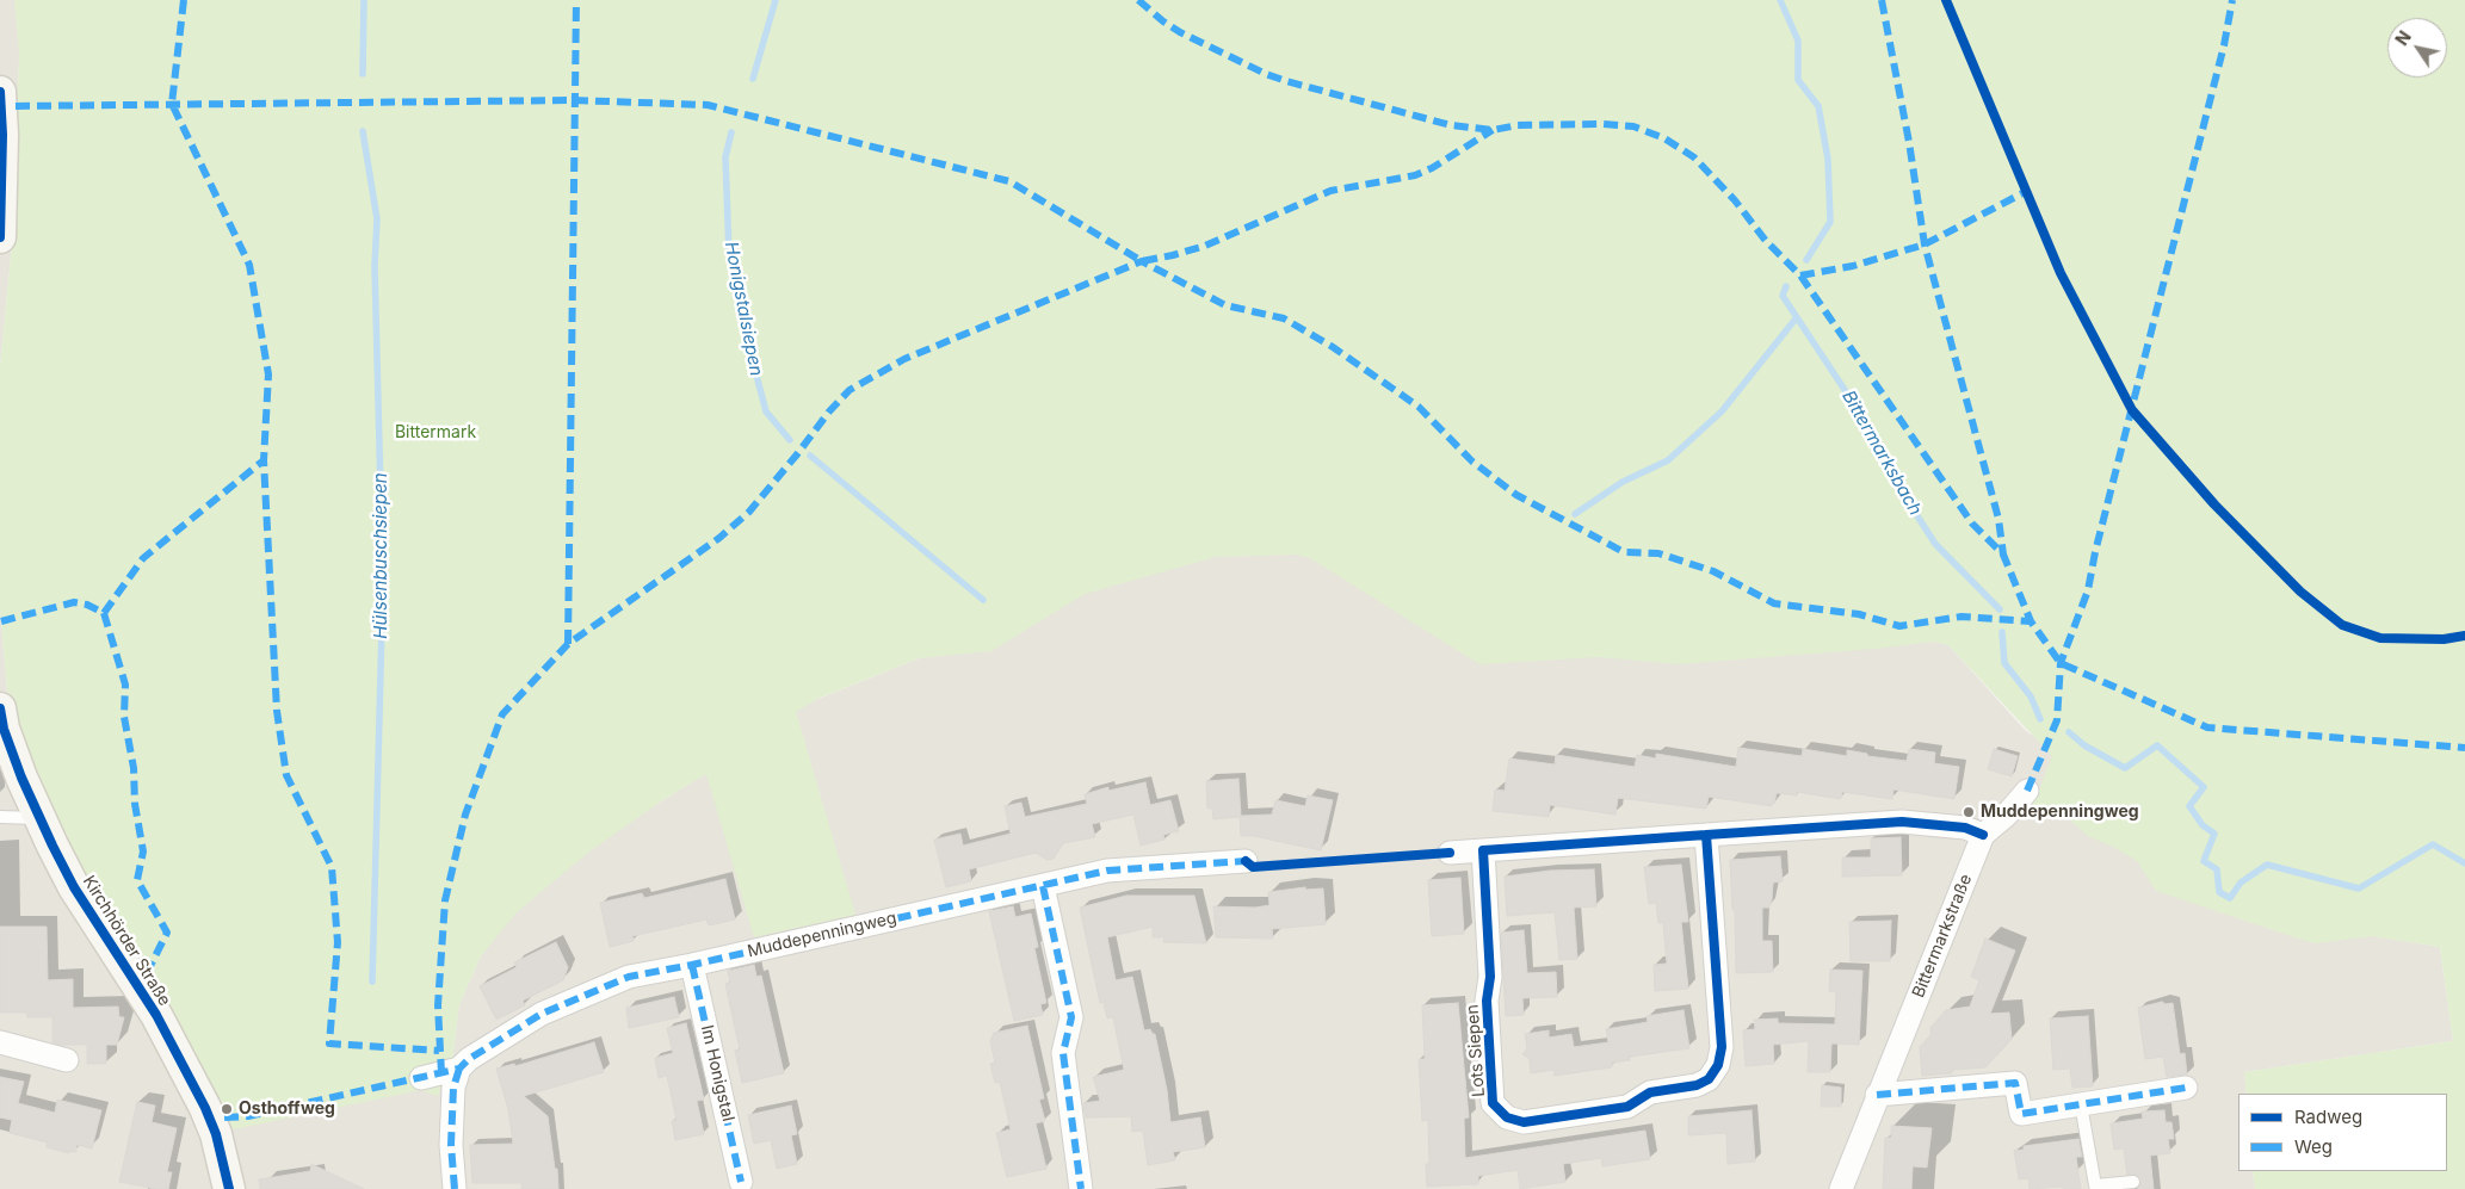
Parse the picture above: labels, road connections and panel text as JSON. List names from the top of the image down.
{
  "streets": {
    "main road": ["Kirchhörder Straße"],
    "street": [
      "Muddepenningweg",
      "Bittermarkstraße",
      "Lots Siepen",
      "Im Honigstal"
    ]
  },
  "crossings": [
    ["Muddepenningweg", "Im Honigstal"]
  ],
  "water": ["Honigstalsiepen", "Bittermarksbach", "Hülsenbuschsiepen"],
  "parks": ["Bittermark"],
  "places": ["Muddepenningweg", "Osthoffweg"],
  "legend": ["Radweg", "Weg"],
  "north": "top left"
}
